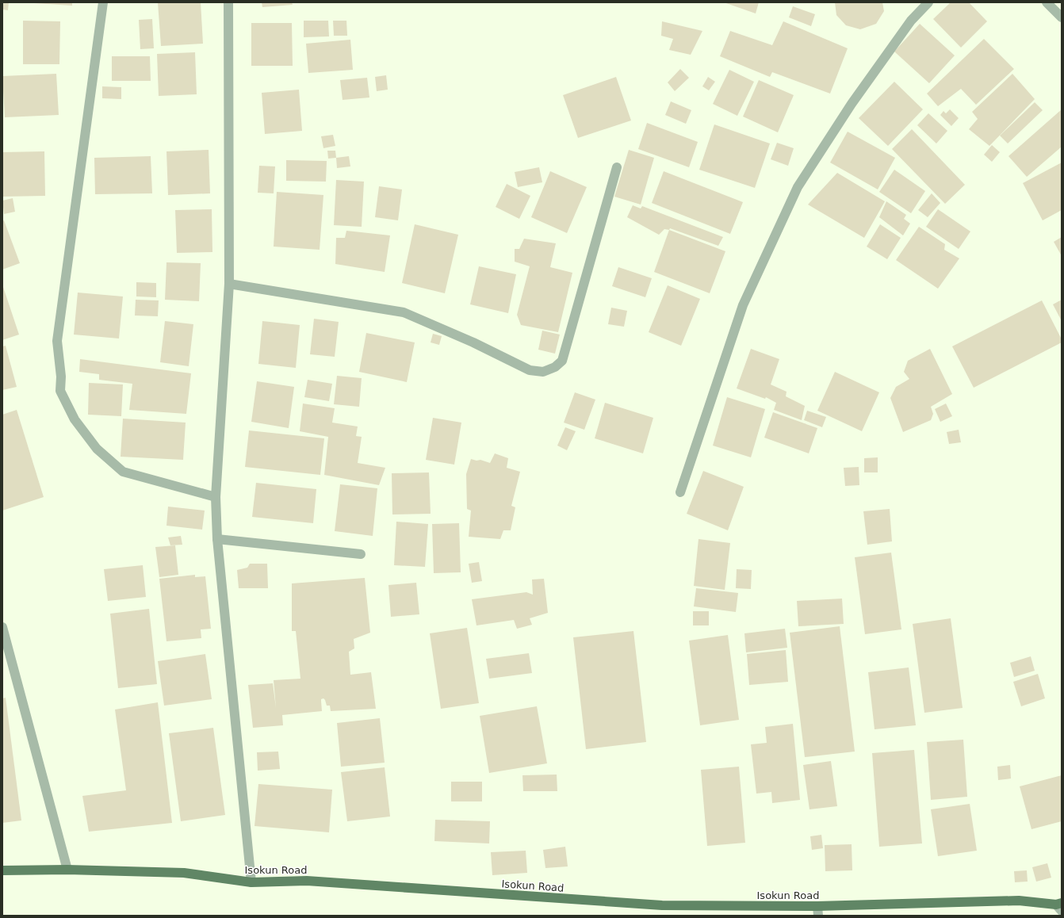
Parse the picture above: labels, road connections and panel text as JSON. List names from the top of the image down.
{
  "streets": {
    "main road": ["Isokun Road"]
  }
}
